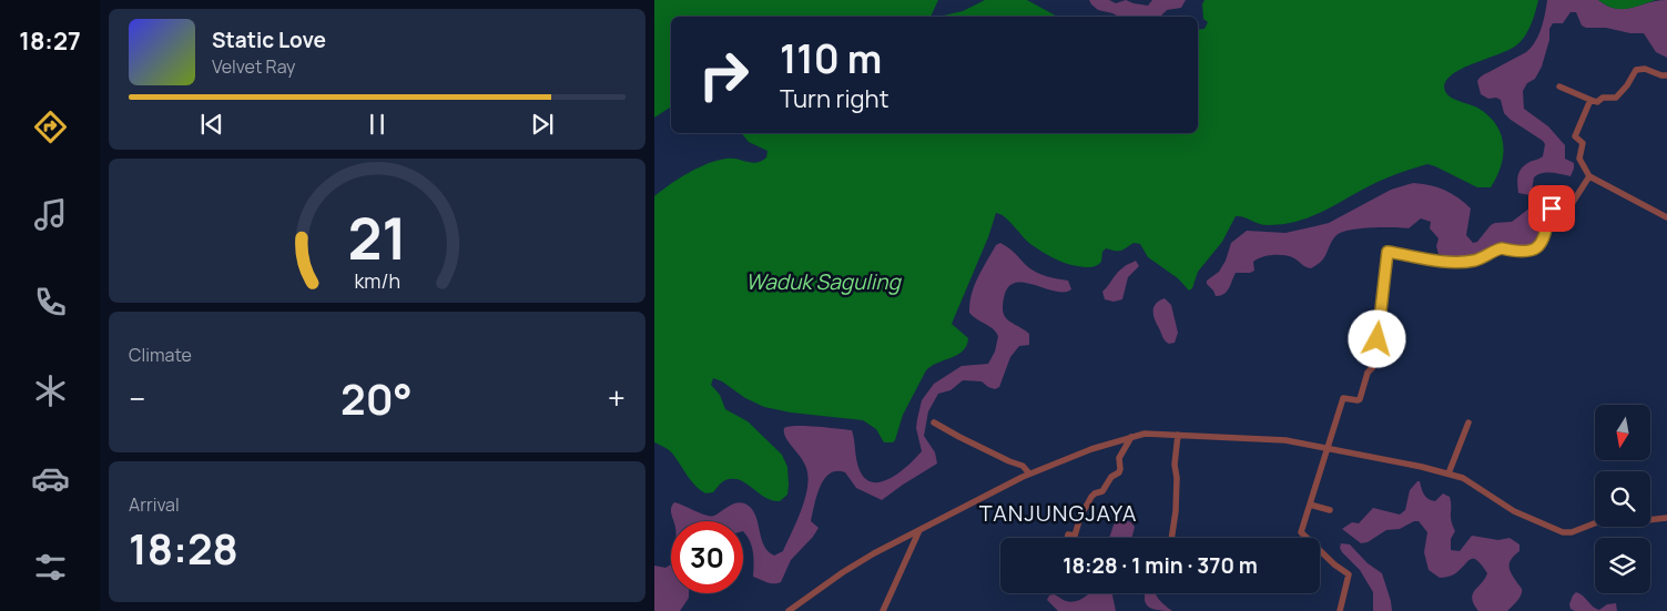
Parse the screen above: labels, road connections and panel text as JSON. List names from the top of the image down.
{
  "districts": ["TANJUNGJAYA"],
  "water": ["Waduk Saguling"],
  "north": "bottom",
  "page": {
    "tabs": "18:27",
    "turn": ["110 m", "Turn right"],
    "song": ["Static Love", "Velvet Ray"],
    "tile": [
      "Climate",
      ["Arrival", "18:28"]
    ],
    "heat": ["−", "20°", "+"],
    "limit": "30",
    "trip": "18:28 · 1 min · 370 m",
    "gauge": ["21", "km/h"]
  }
}
